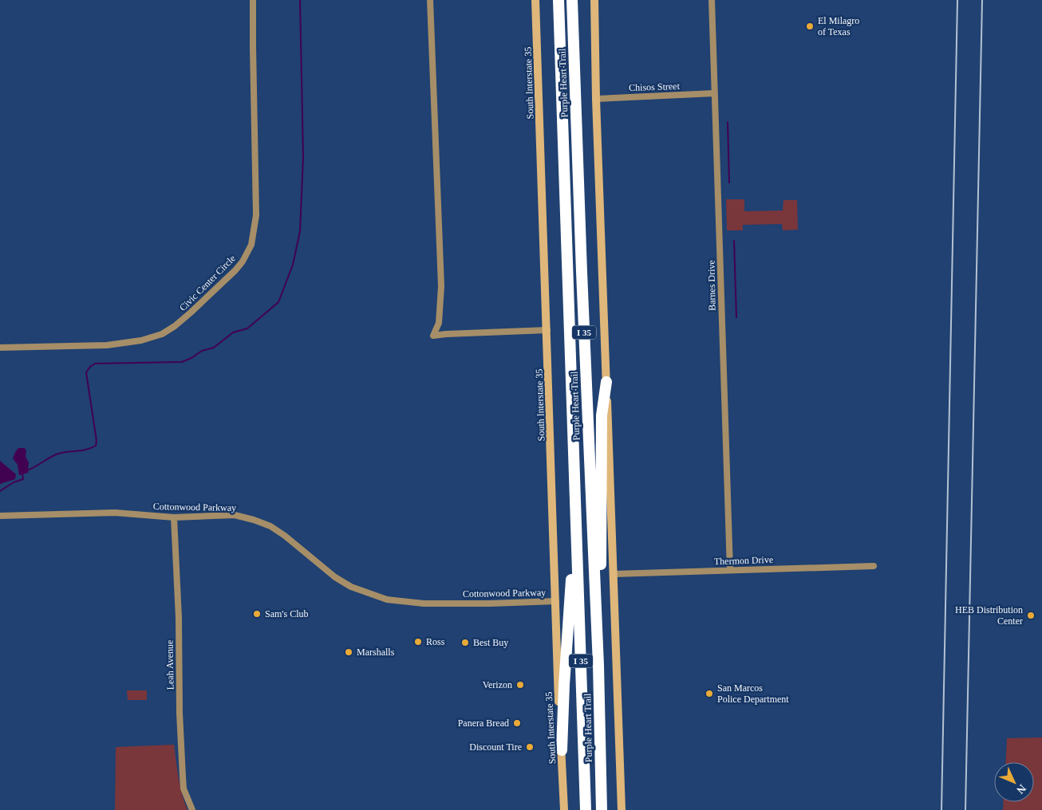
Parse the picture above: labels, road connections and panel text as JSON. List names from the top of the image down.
{
  "streets": {
    "highway": ["Purple Heart Trail", "I 35"],
    "main road": ["South Interstate 35"],
    "street": [
      "Chisos Street",
      "Civic Center Circle",
      "Barnes Drive",
      "Cottonwood Parkway",
      "Thermon Drive",
      "Leah Avenue"
    ]
  },
  "crossings": [
    ["South Interstate 35", "Cottonwood Parkway"],
    ["Chisos Street", "Barnes Drive"],
    ["Barnes Drive", "Thermon Drive"],
    ["Cottonwood Parkway", "Leah Avenue"]
  ],
  "places": [
    "El Milagro of Texas",
    "Sam's Club",
    "HEB Distribution Center",
    "Ross",
    "Best Buy",
    "Marshalls",
    "Verizon",
    "San Marcos Police Department",
    "Panera Bread",
    "Discount Tire"
  ],
  "north": "bottom right"
}
